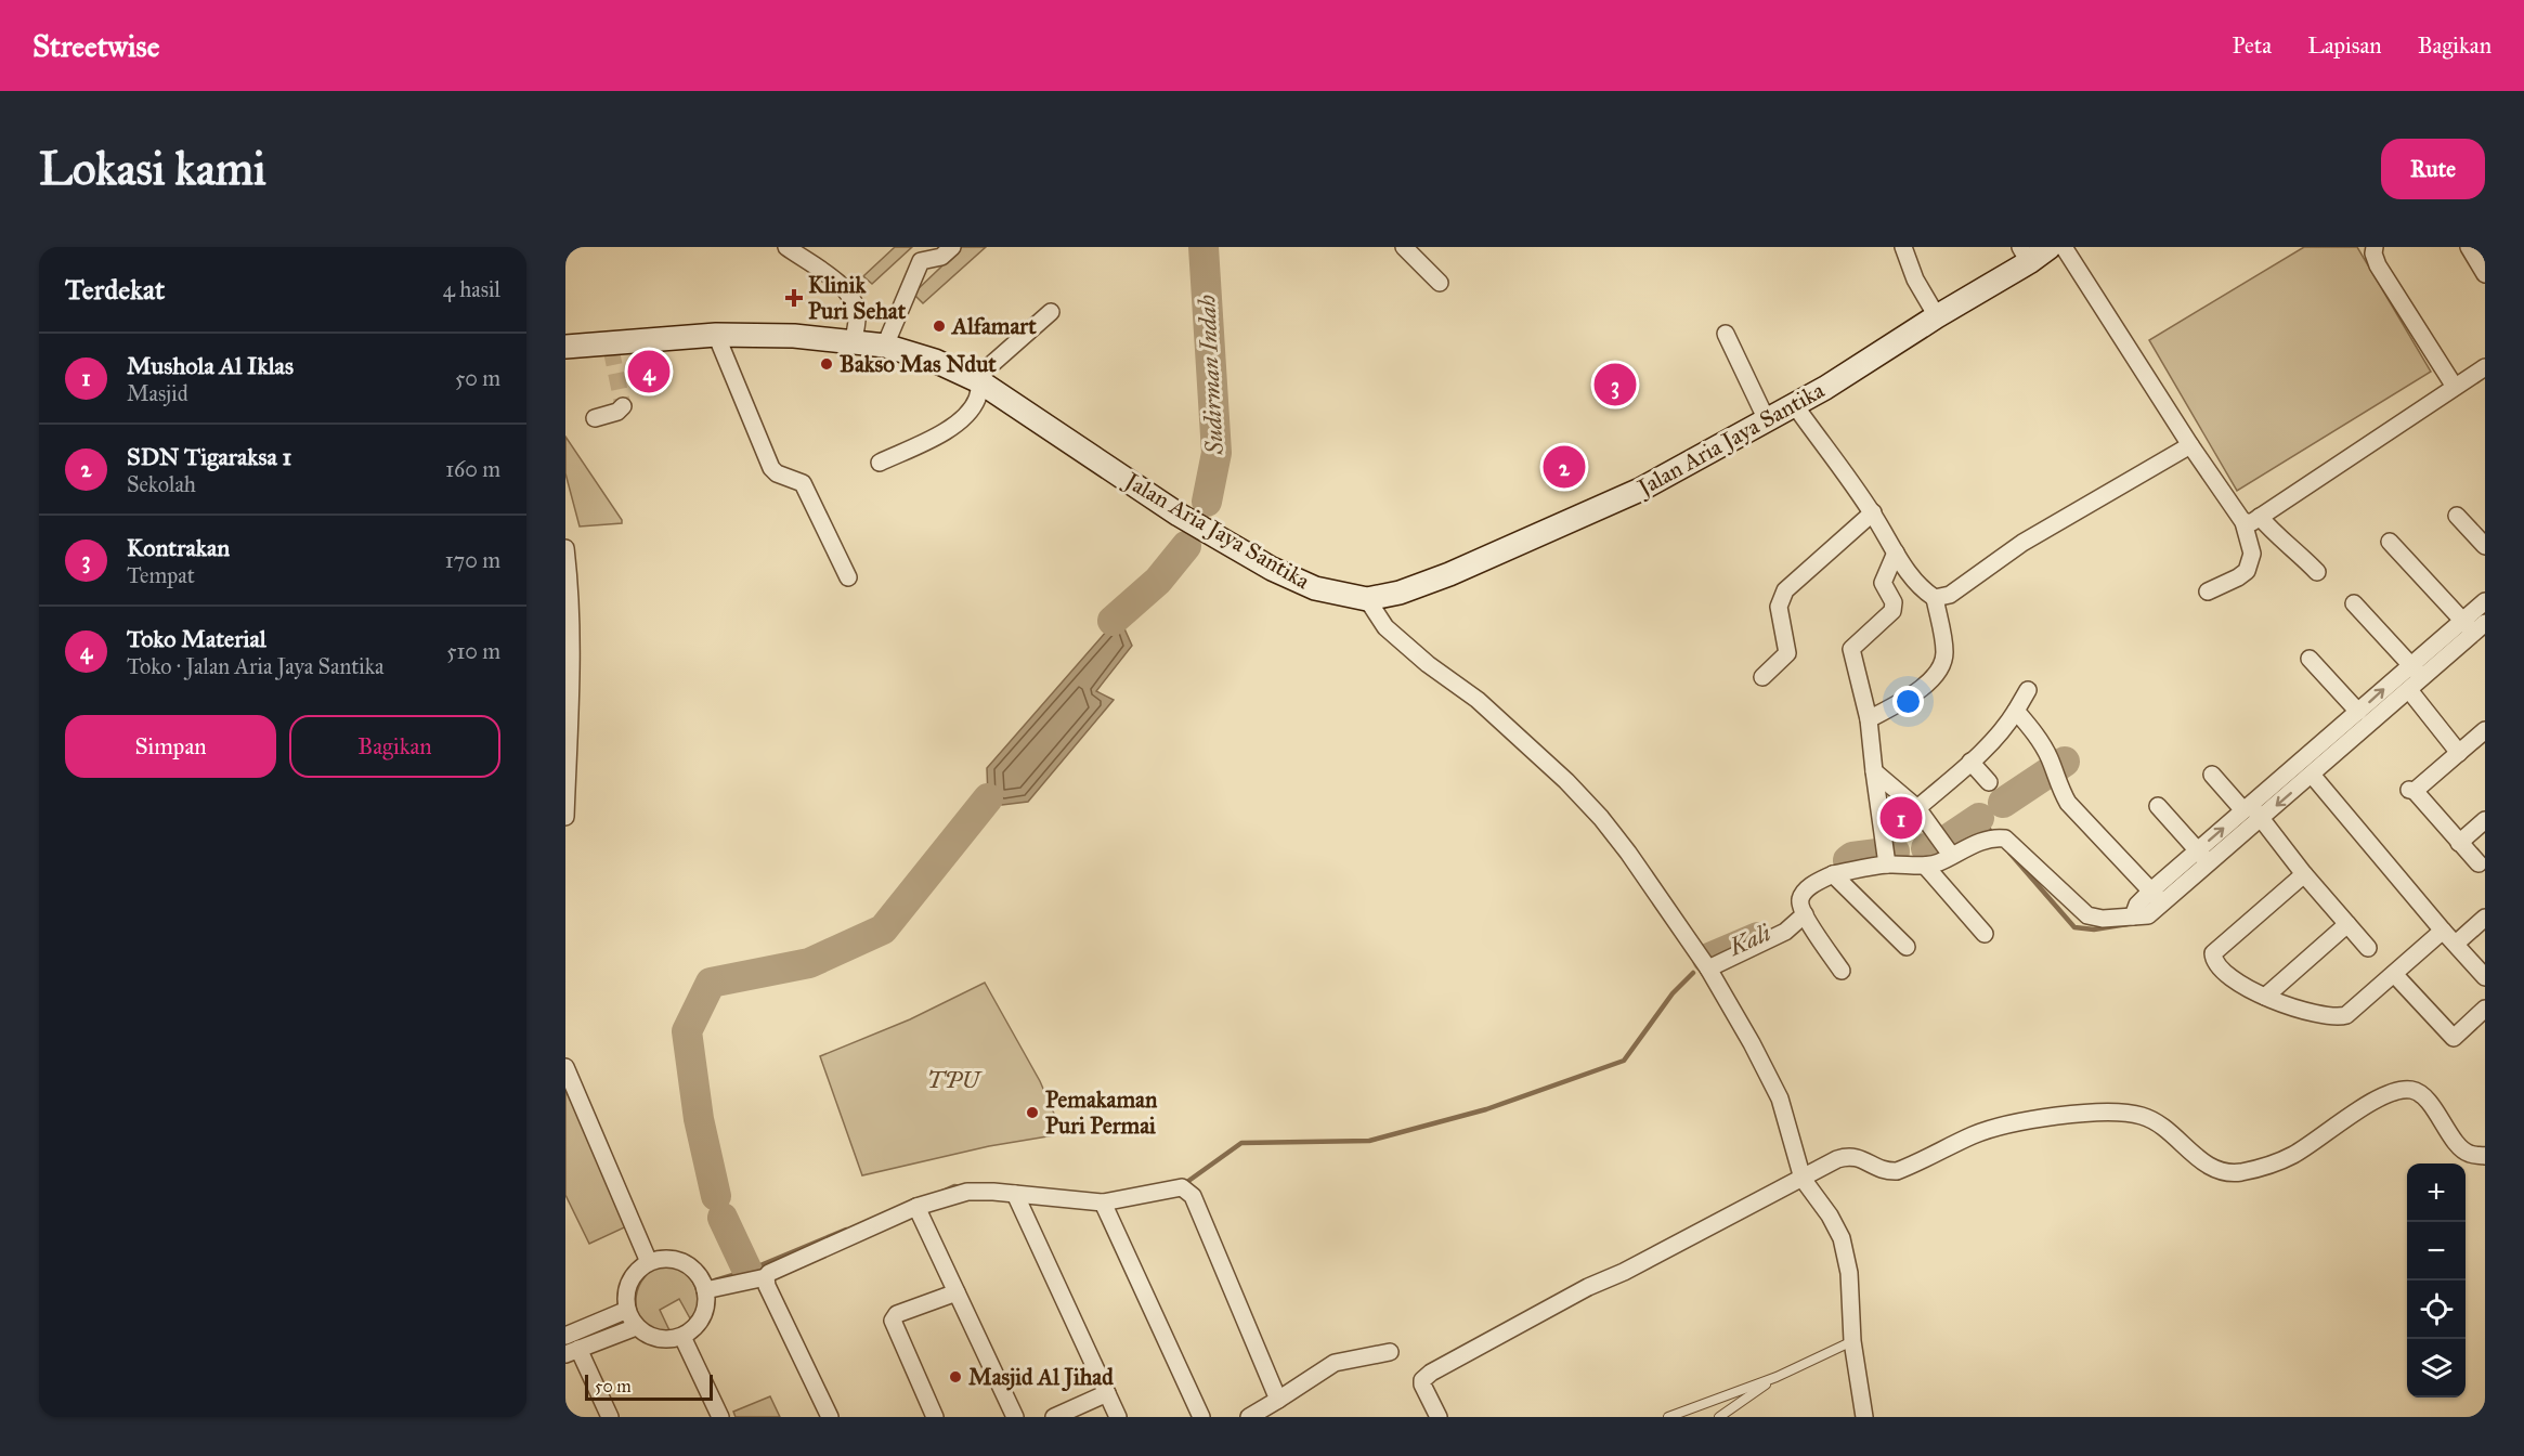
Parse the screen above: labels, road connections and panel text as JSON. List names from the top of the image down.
{
  "streets": {
    "street": ["Jalan Aria Jaya Santika"]
  },
  "water": ["Sudirman Indah", "Kali"],
  "parks": ["TPU"],
  "places": {
    "health": ["Klinik Puri Sehat"],
    "other": [
      "Alfamart",
      "Bakso Mas Ndut",
      "Pemakaman Puri Permai",
      "Masjid Al Jihad"
    ]
  },
  "scale_bar": "50 m",
  "page": {
    "header": "Streetwise",
    "nav": ["Peta", "Lapisan", "Bagikan"],
    "buttons": [
      "Rute",
      ["Simpan", "Bagikan"]
    ],
    "title": "Lokasi kami",
    "heading": ["Terdekat", "4 hasil"],
    "list": [
      {
        "mark": "1",
        "name": "Mushola Al Iklas",
        "note": "Masjid",
        "value": "50 m"
      },
      {
        "mark": "2",
        "name": "SDN Tigaraksa 1",
        "note": "Sekolah",
        "value": "160 m"
      },
      {
        "mark": "3",
        "name": "Kontrakan",
        "note": "Tempat",
        "value": "170 m"
      },
      {
        "mark": "4",
        "name": "Toko Material",
        "note": "Toko · Jalan Aria Jaya Santika",
        "value": "510 m"
      }
    ],
    "pins": [
      "4",
      "3",
      "2",
      "1"
    ],
    "map_buttons": ["+", "−"],
    "scale": "50 m"
  }
}
